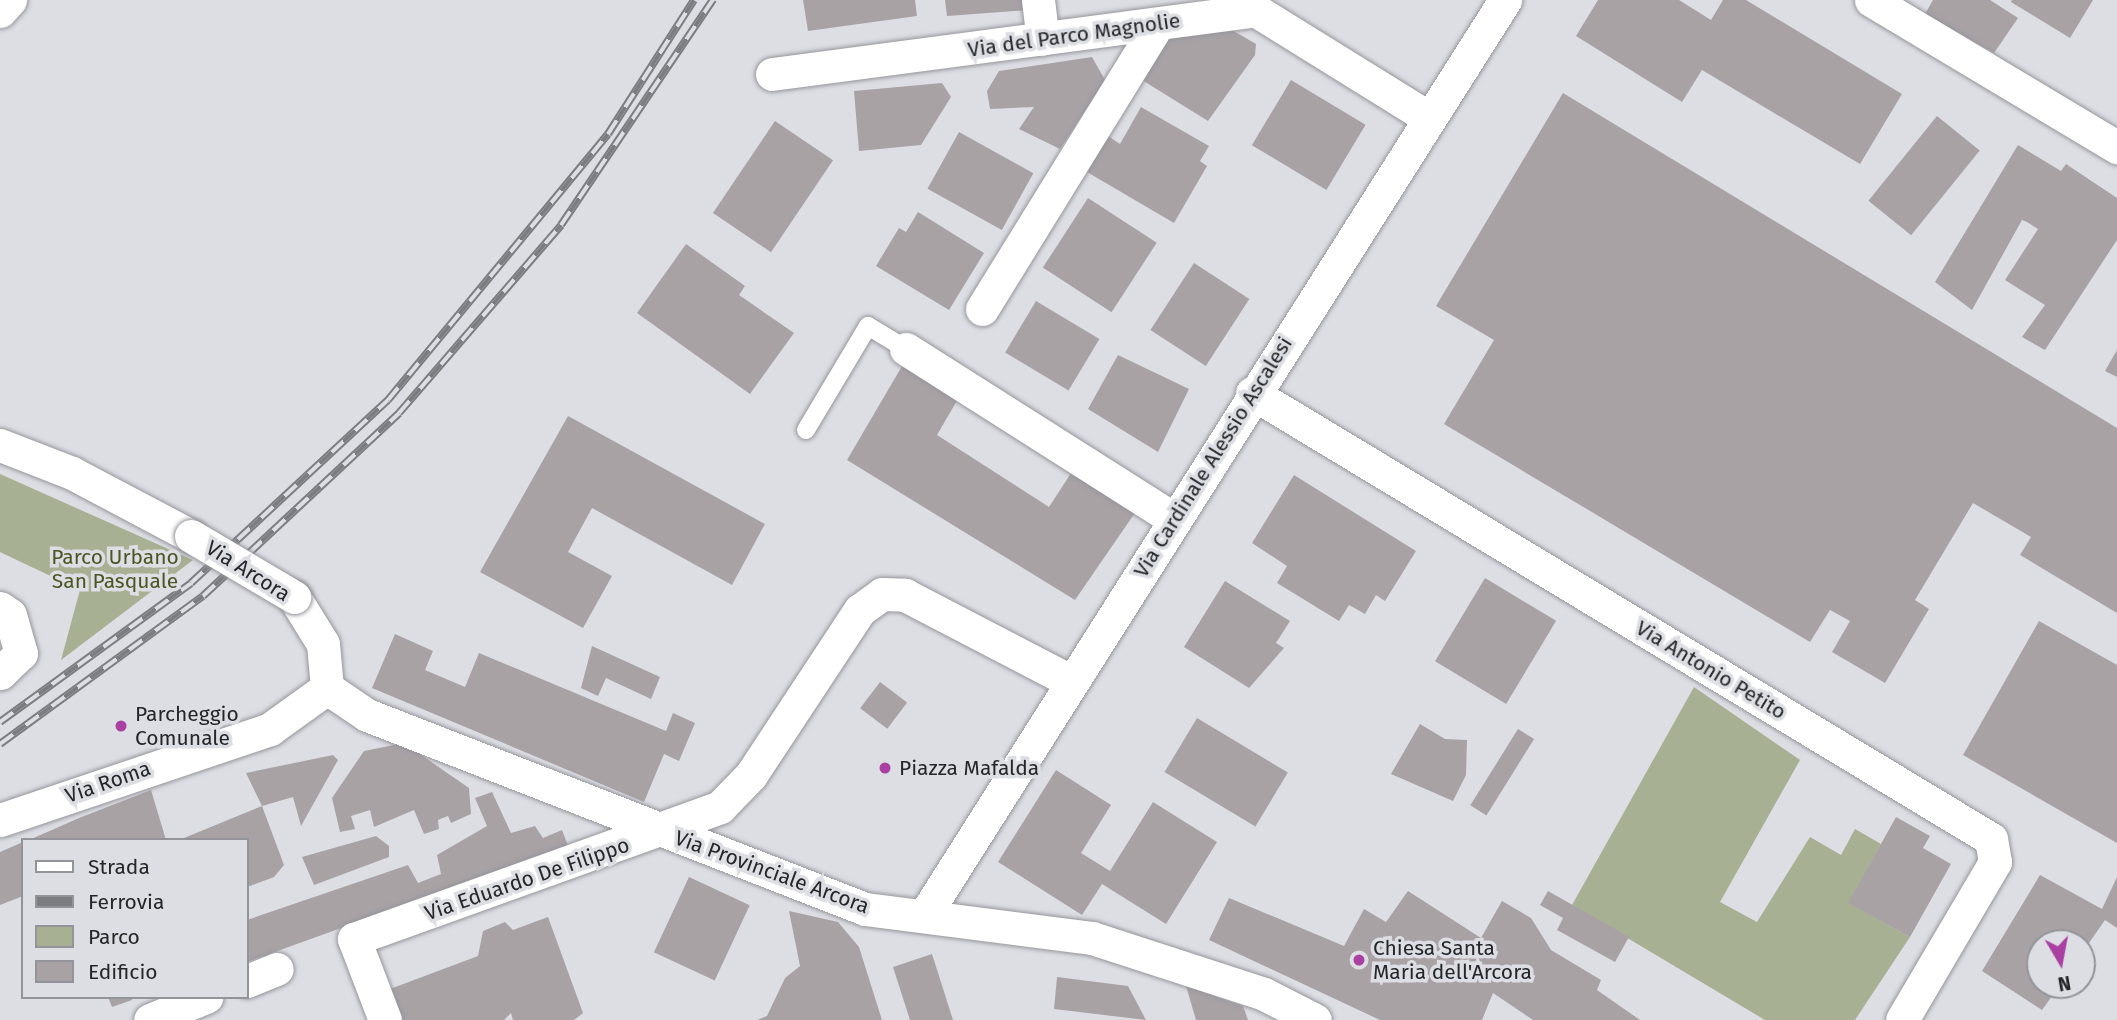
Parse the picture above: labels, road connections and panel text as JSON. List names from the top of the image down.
{
  "streets": {
    "street": [
      "Via del Parco Magnolie",
      "Via Cardinale Alessio Ascalesi",
      "Via Arcora",
      "Via Antonio Petito",
      "Via Roma",
      "Via Provinciale Arcora",
      "Via Eduardo De Filippo"
    ]
  },
  "crossings": [
    ["Via del Parco Magnolie", "Via Cardinale Alessio Ascalesi"],
    ["Via Cardinale Alessio Ascalesi", "Via Antonio Petito"],
    ["Via Cardinale Alessio Ascalesi", "Via Provinciale Arcora"],
    ["Via Cardinale Alessio Ascalesi", "Via Eduardo De Filippo"],
    ["Via Arcora", "Via Roma"],
    ["Via Arcora", "Via Provinciale Arcora"],
    ["Via Roma", "Via Provinciale Arcora"],
    ["Via Provinciale Arcora", "Via Eduardo De Filippo"]
  ],
  "parks": ["Parco Urbano San Pasquale"],
  "places": ["Parcheggio Comunale", "Piazza Mafalda", "Chiesa Santa Maria dell'Arcora"],
  "legend": [
    "Strada",
    "Ferrovia",
    "Parco",
    "Edificio"
  ],
  "north": "bottom"
}
